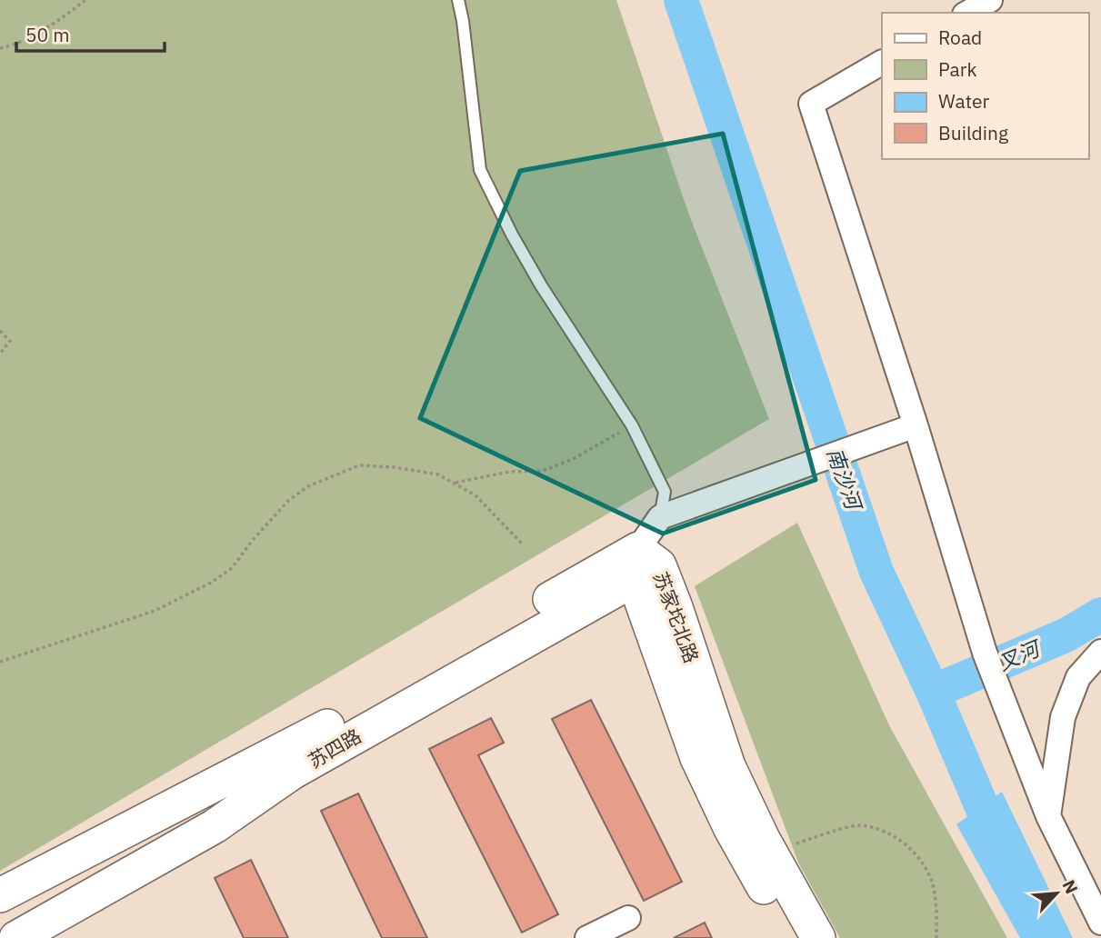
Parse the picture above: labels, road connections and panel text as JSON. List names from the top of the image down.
{
  "streets": {
    "street": ["苏家坨北路", "苏四路"]
  },
  "crossings": [
    ["苏家坨北路", "苏四路"]
  ],
  "water": ["南沙河", "叉河"],
  "legend": [
    "Road",
    "Park",
    "Water",
    "Building"
  ],
  "scale_bar": "50 m",
  "north": "top right"
}
